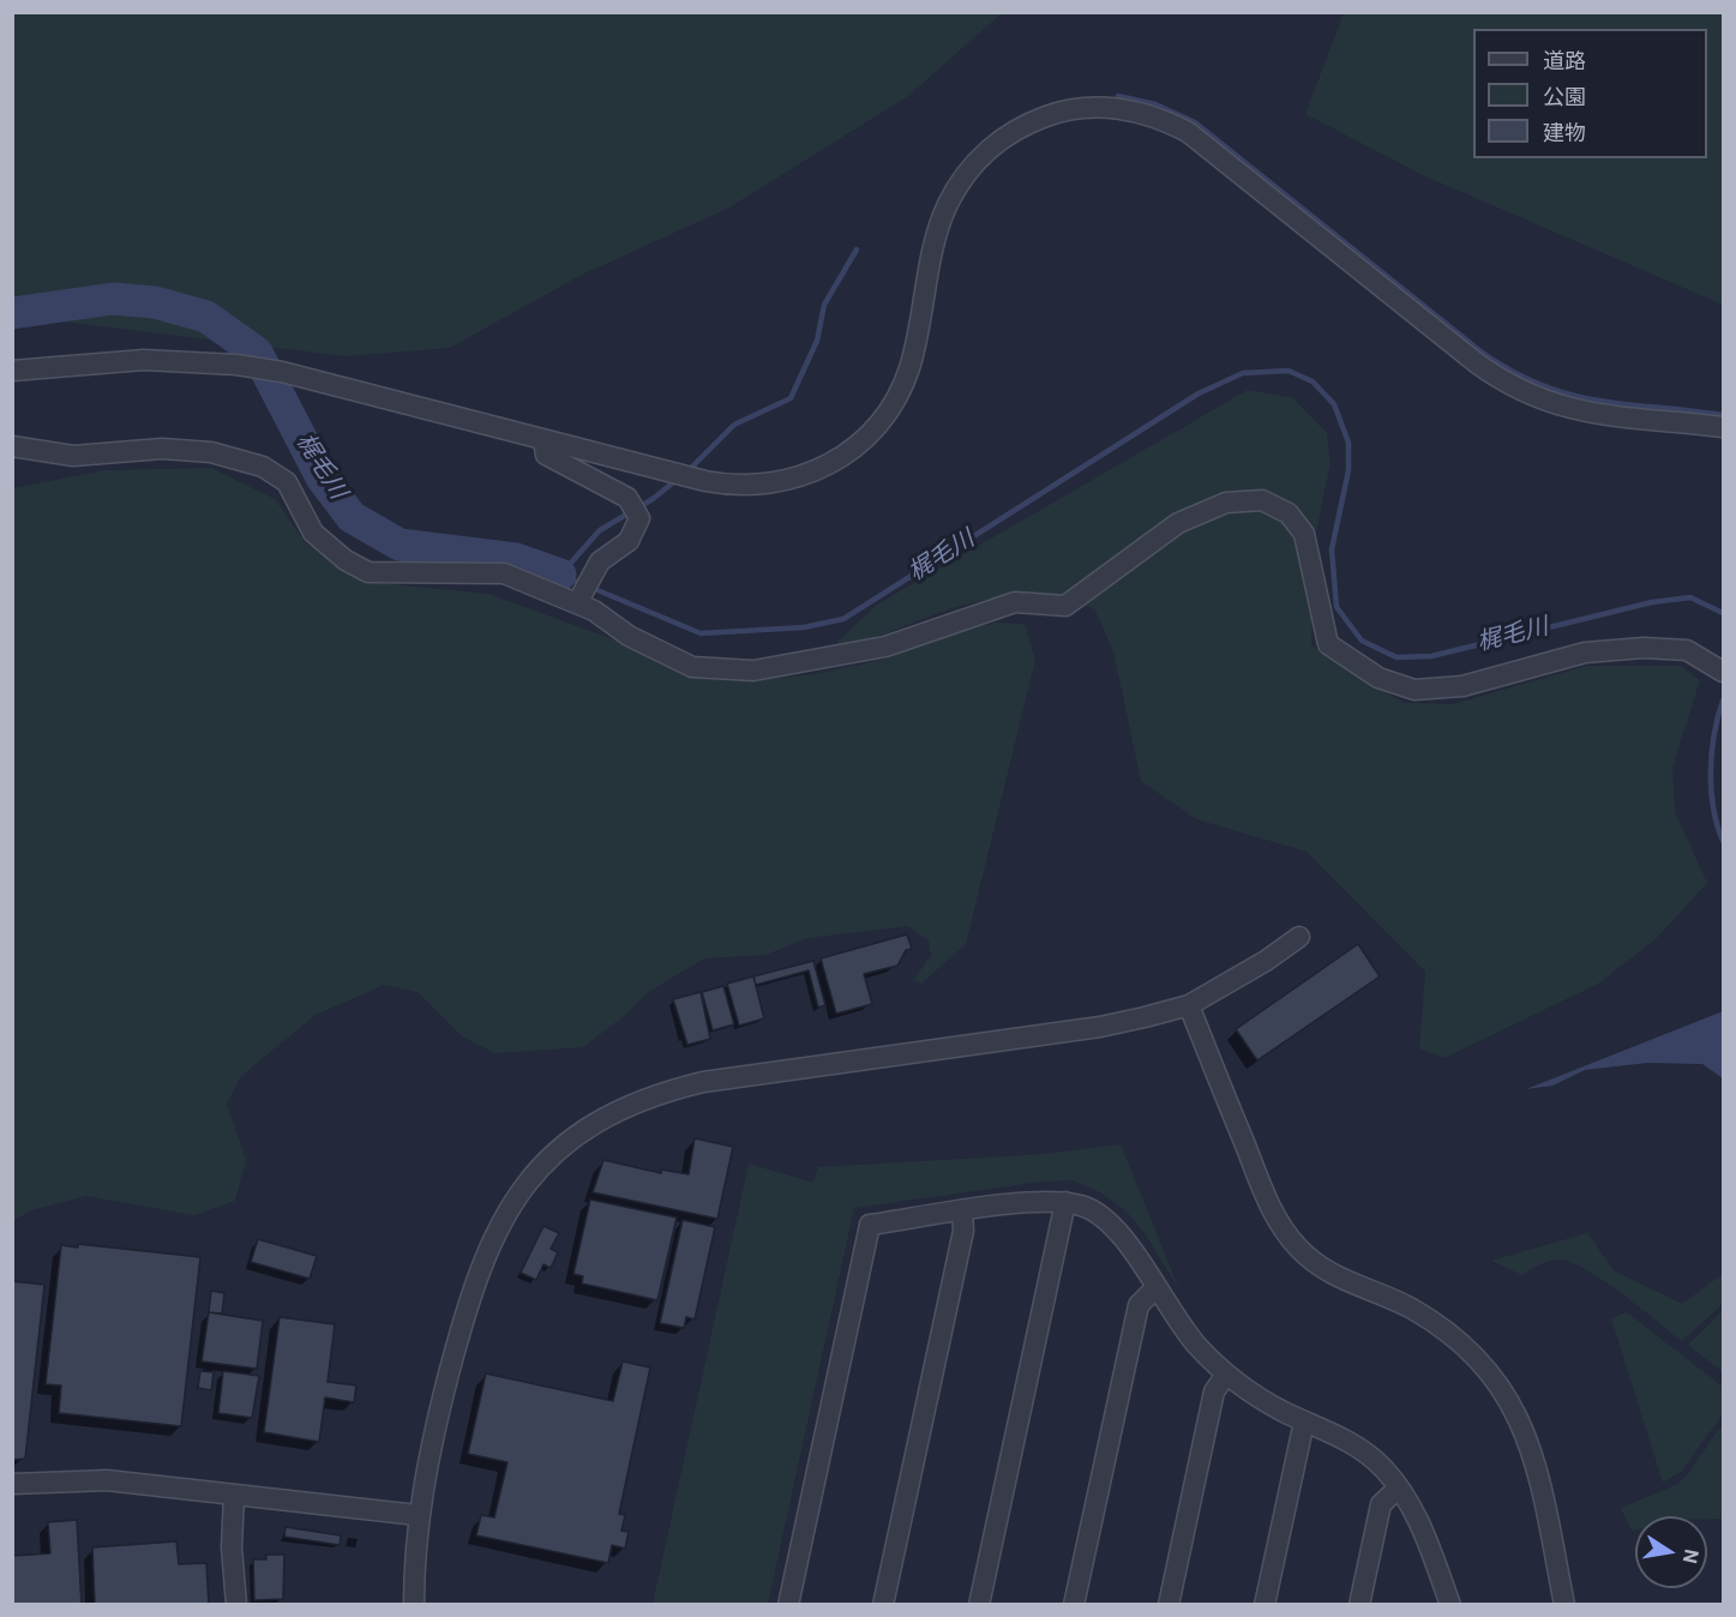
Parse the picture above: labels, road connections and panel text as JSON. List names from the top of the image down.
{
  "water": ["梶毛川"],
  "legend": ["道路", "公園", "建物"],
  "north": "right"
}
